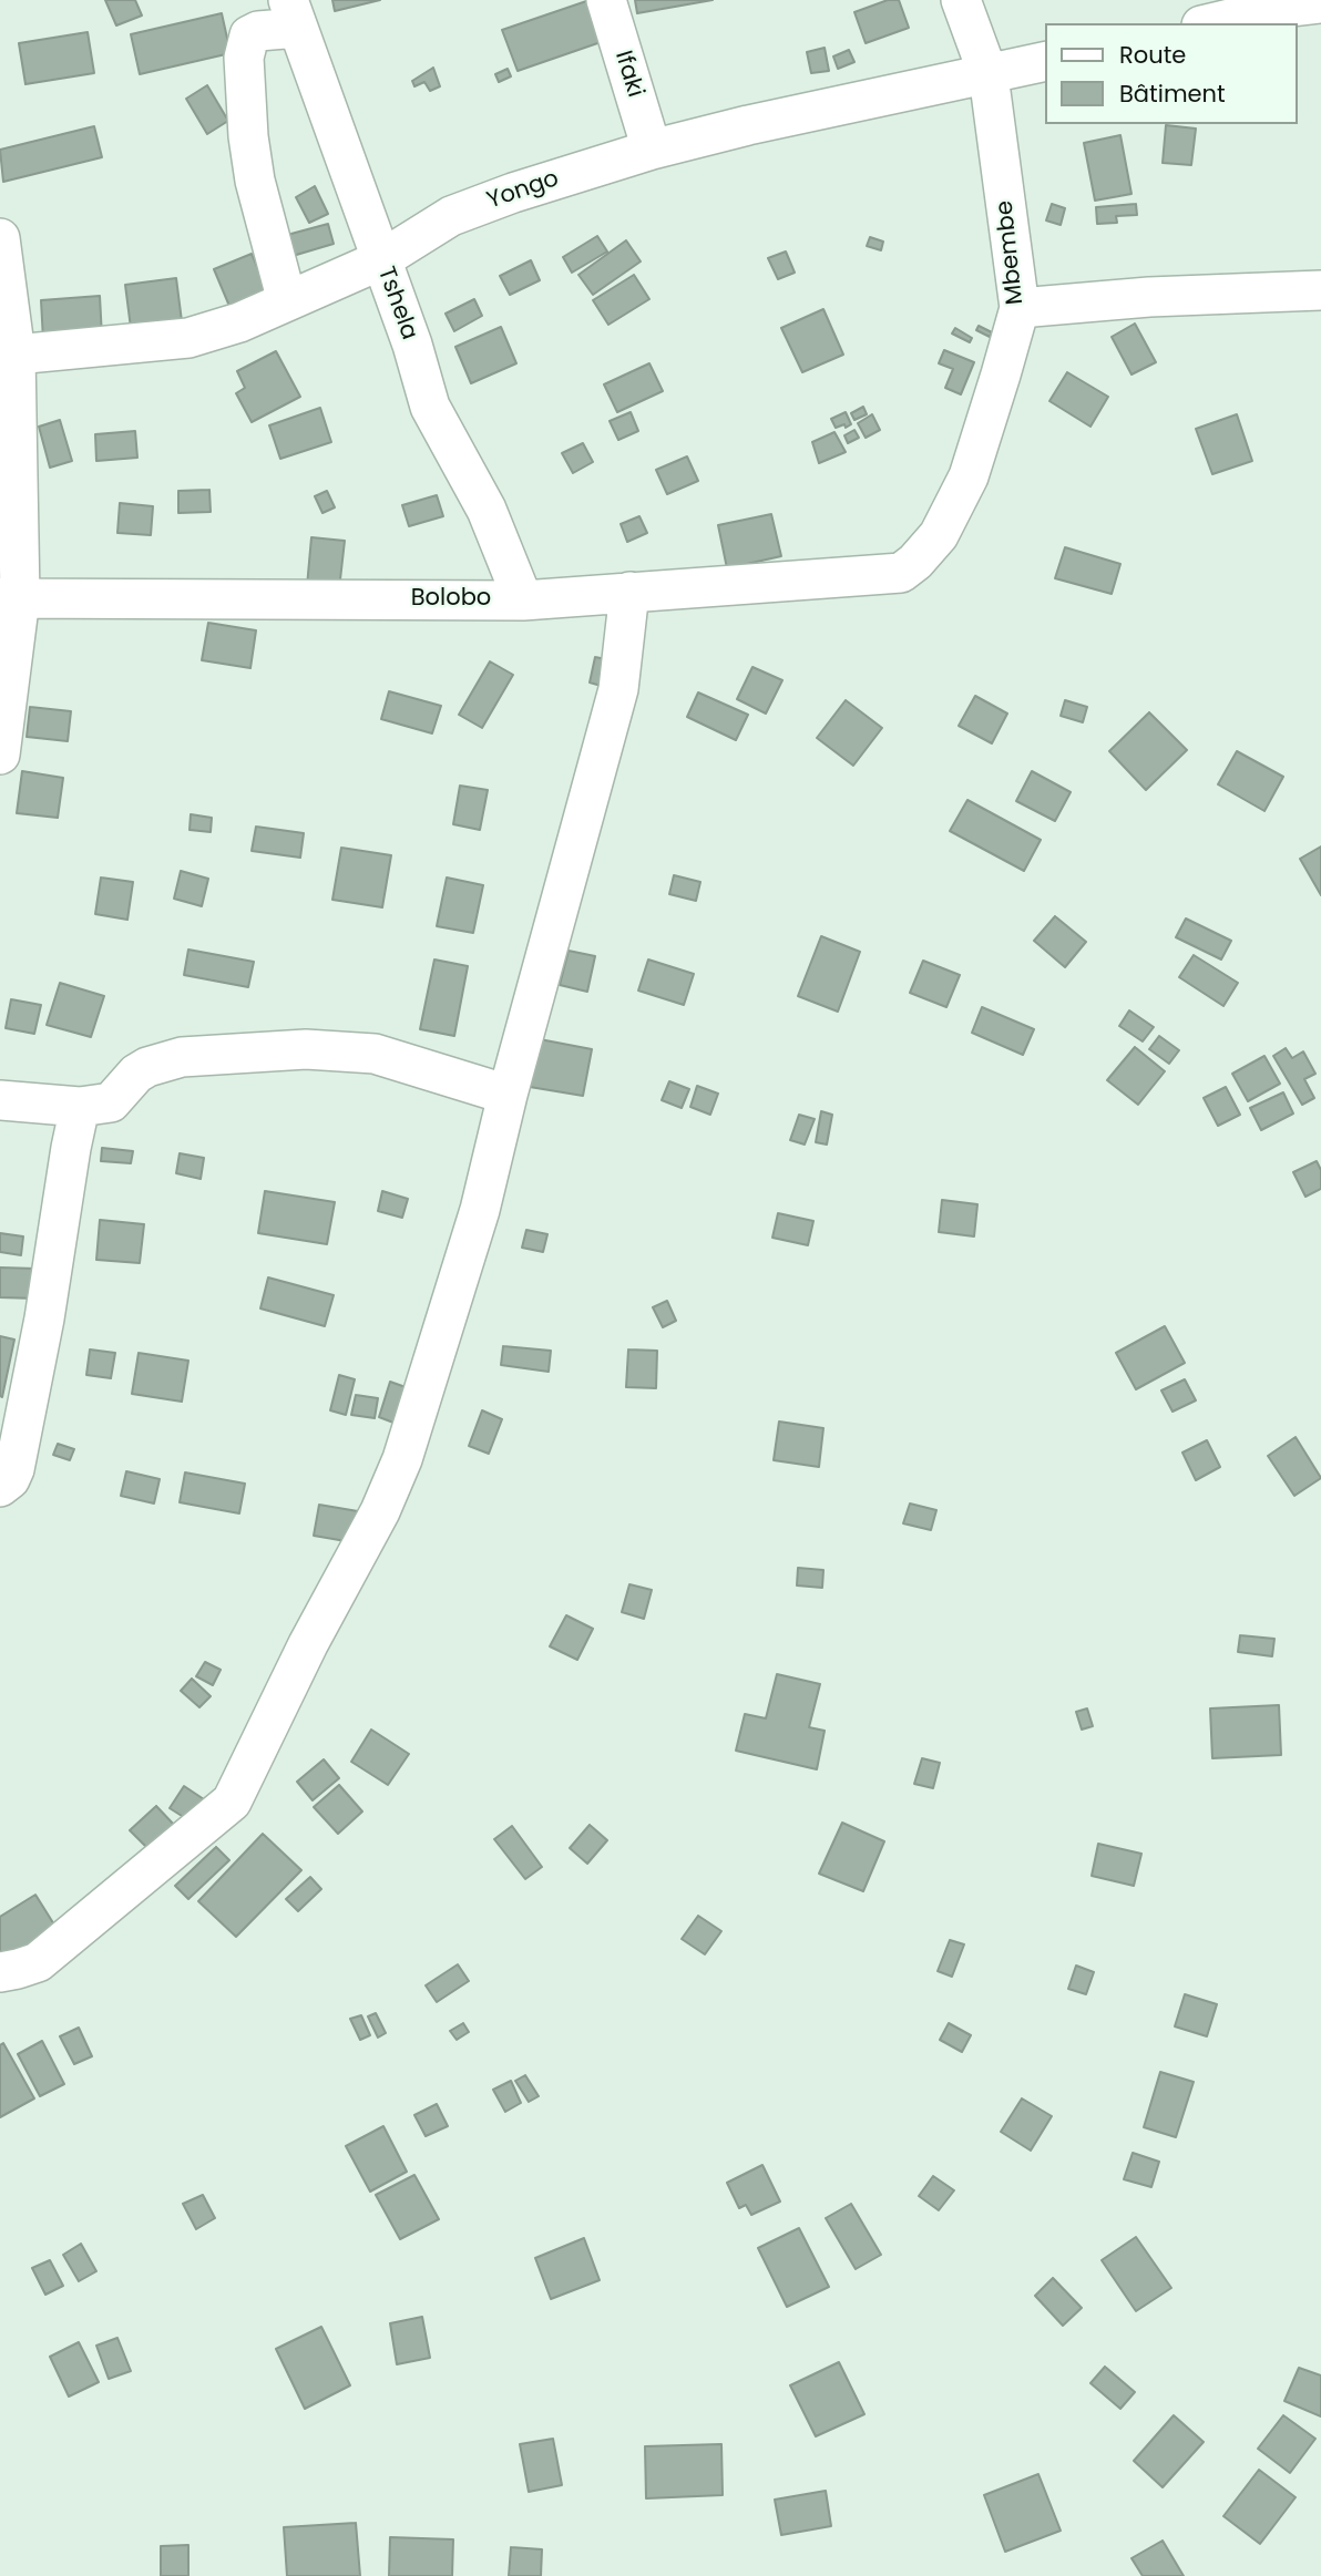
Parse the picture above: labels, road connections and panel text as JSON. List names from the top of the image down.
{
  "streets": {
    "street": [
      "Ifaki",
      "Yongo",
      "Mbembe",
      "Tshela",
      "Bolobo"
    ]
  },
  "crossings": [
    ["Ifaki", "Yongo"],
    ["Yongo", "Mbembe"],
    ["Yongo", "Tshela"],
    ["Mbembe", "Bolobo"],
    ["Tshela", "Bolobo"]
  ],
  "legend": ["Route", "Bâtiment"]
}
